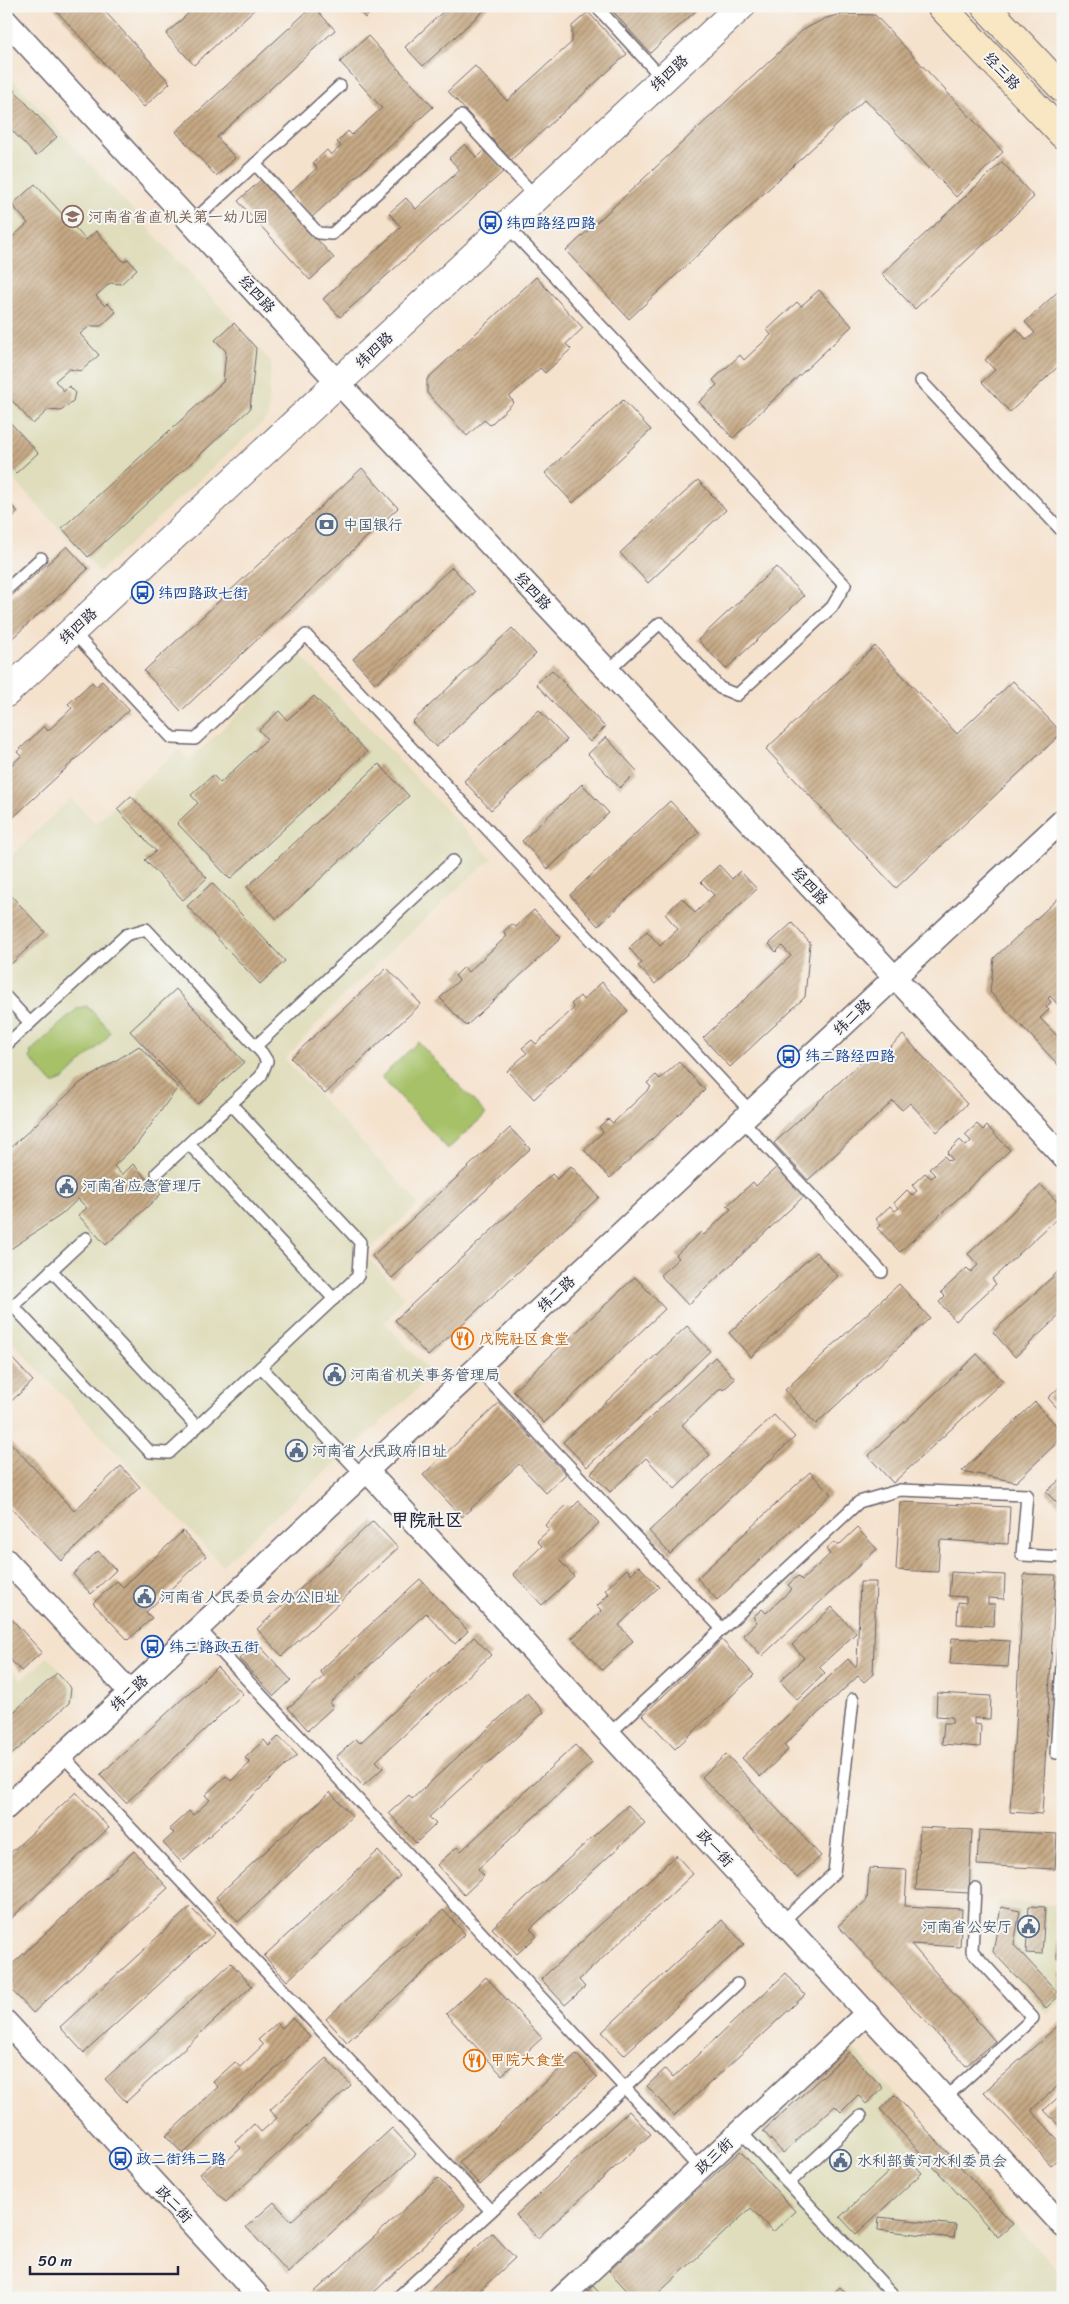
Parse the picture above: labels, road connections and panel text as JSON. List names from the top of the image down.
{
  "streets": {
    "main road": ["经三路"],
    "street": [
      "纬四路",
      "经四路",
      "纬二路",
      "政一街",
      "政三街",
      "政二街"
    ]
  },
  "crossings": [
    ["纬四路", "经四路"],
    ["经四路", "纬二路"],
    ["纬二路", "政一街"],
    ["政一街", "政三街"]
  ],
  "districts": ["甲院社区"],
  "places": {
    "school or university": ["河南省省直机关第一幼儿园"],
    "bus stop": [
      "纬四路经四路",
      "纬四路政七街",
      "纬二路经四路",
      "纬二路政五街",
      "政二街纬二路"
    ],
    "bank": ["中国银行"],
    "public building": [
      "河南省应急管理厅",
      "河南省机关事务管理局",
      "河南省人民政府旧址",
      "河南省人民委员会办公旧址",
      "河南省公安厅",
      "水利部黄河水利委员会"
    ],
    "restaurant": ["戊院社区食堂", "甲院大食堂"]
  },
  "scale_bar": "50 m"
}
